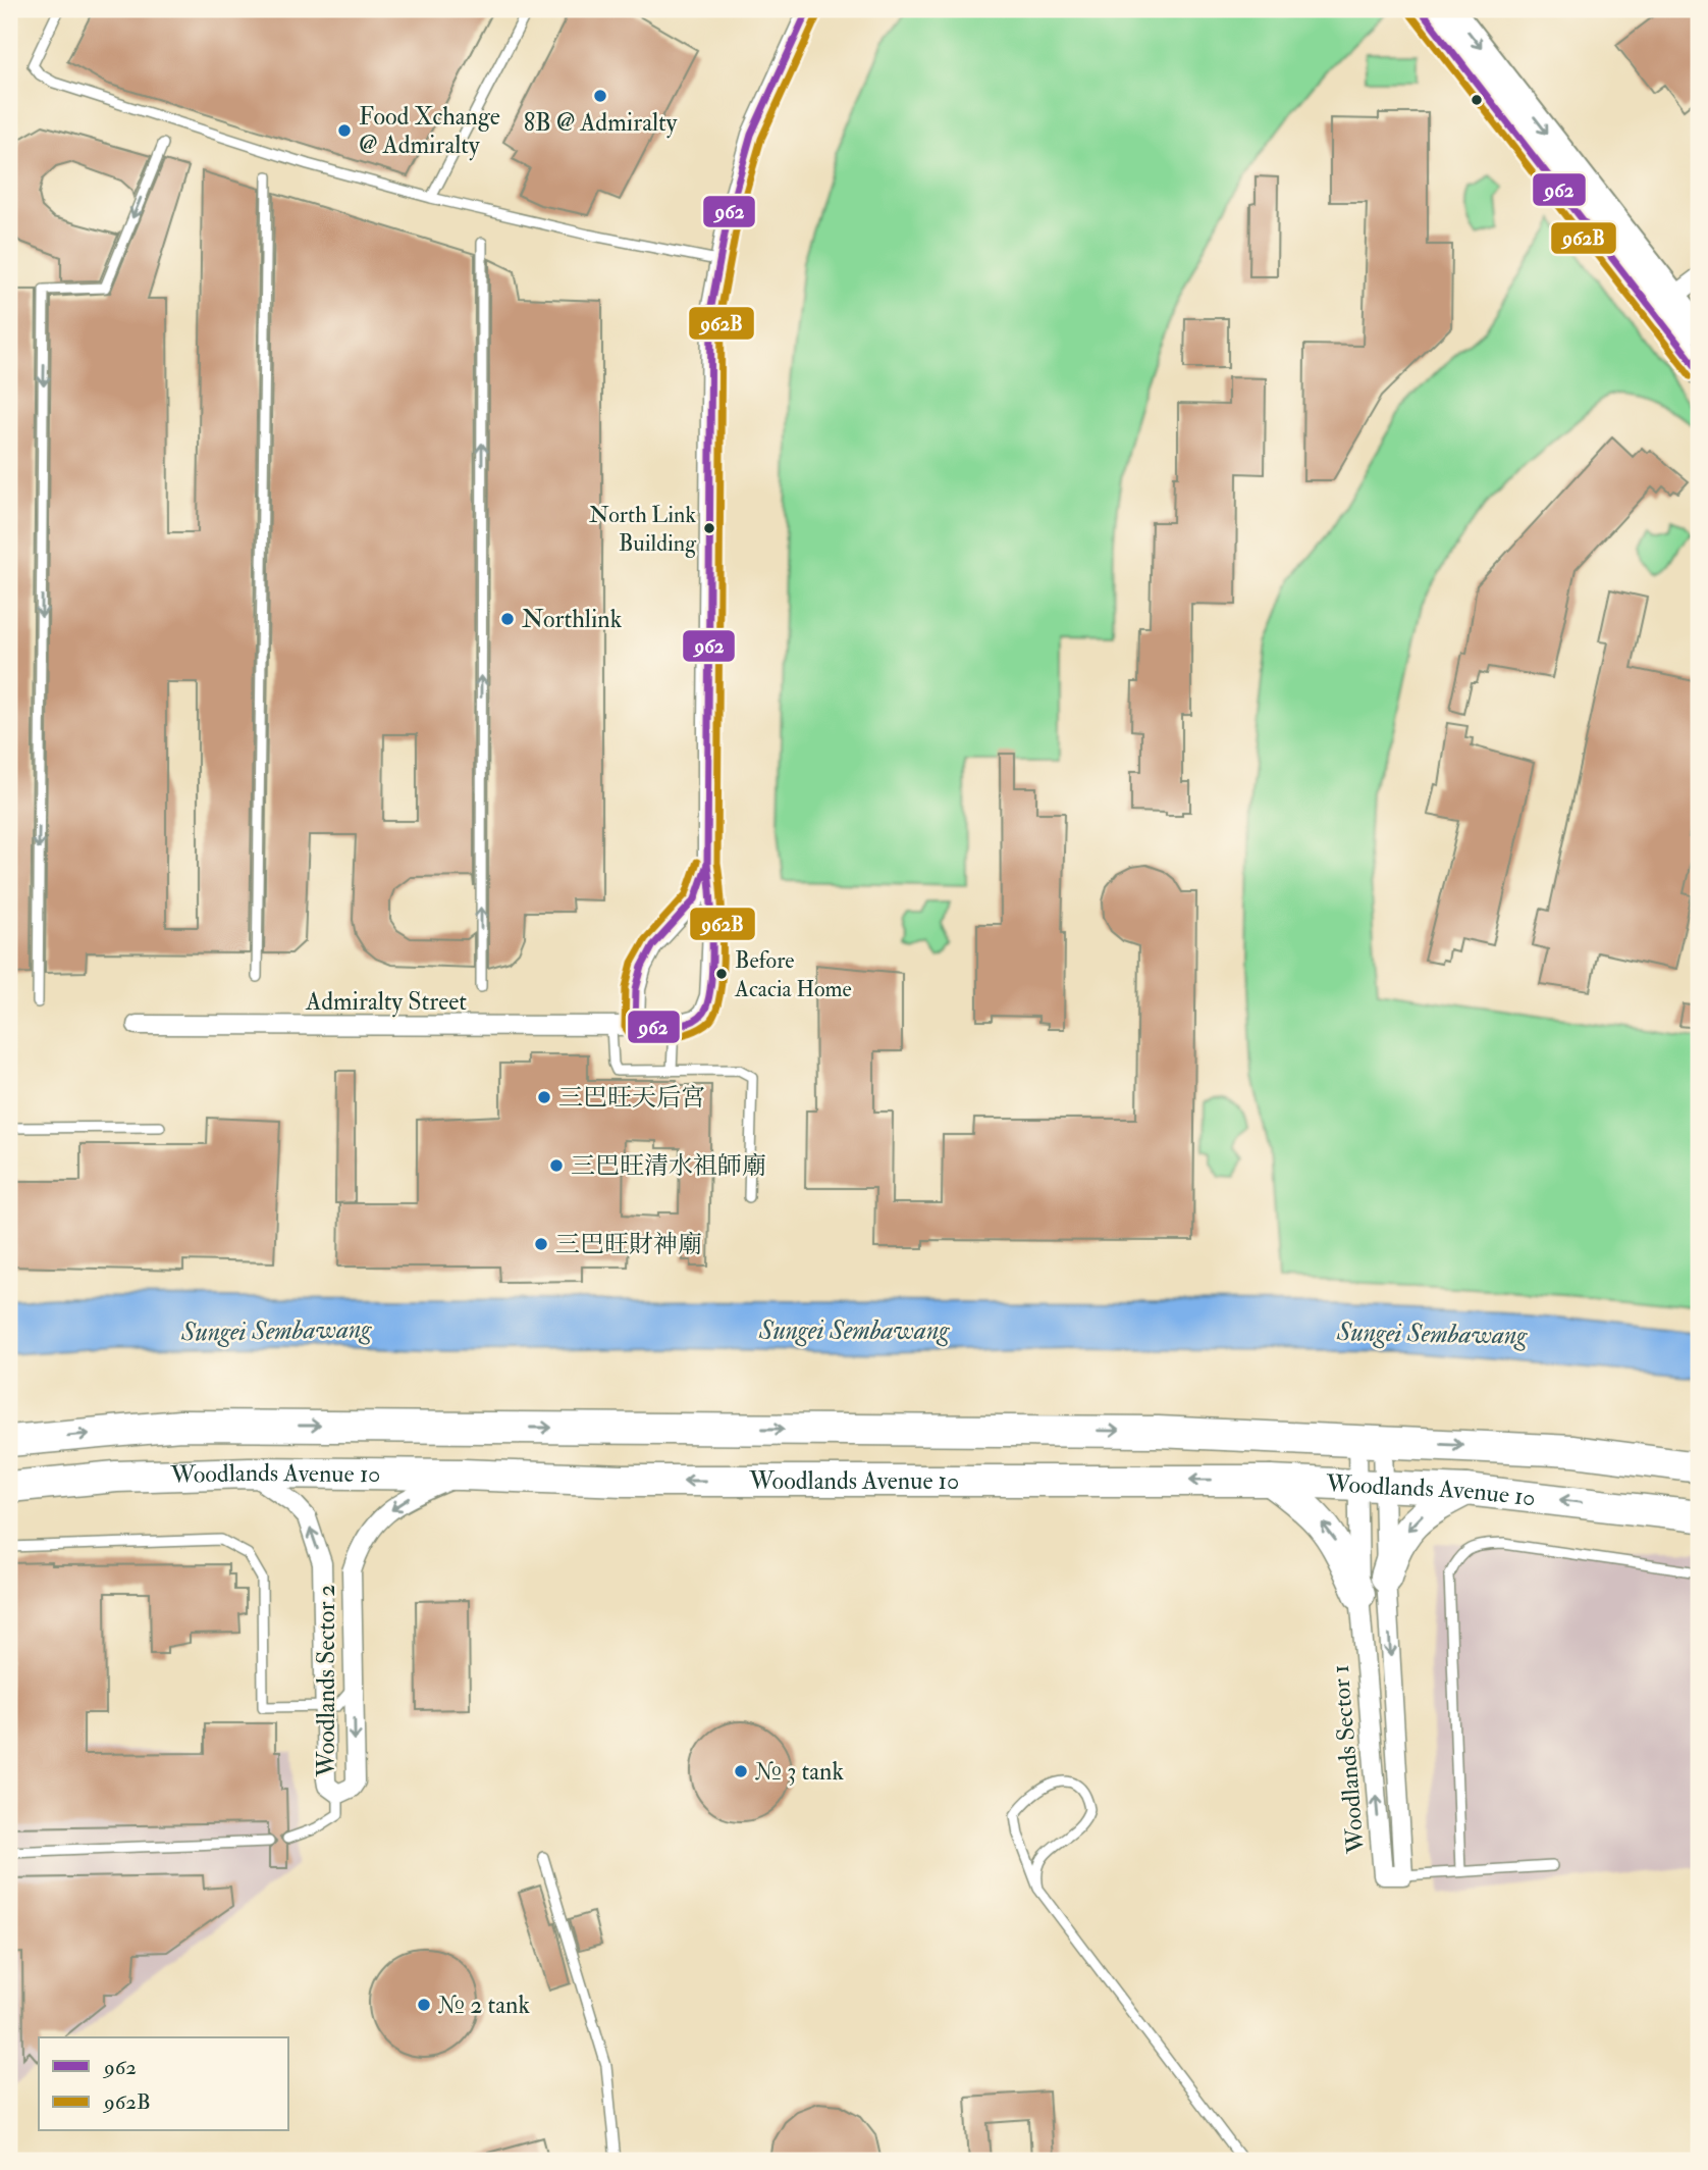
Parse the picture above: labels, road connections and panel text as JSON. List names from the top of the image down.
{
  "streets": {
    "main road": ["Woodlands Avenue 10"],
    "street": ["Admiralty Street", "Woodlands Sector 2", "Woodlands Sector 1"]
  },
  "crossings": [
    ["Woodlands Avenue 10", "Woodlands Sector 2"],
    ["Woodlands Avenue 10", "Woodlands Sector 1"]
  ],
  "water": ["Sungei Sembawang"],
  "places": [
    "8B @ Admiralty",
    "Food Xchange @ Admiralty",
    "North Link Building",
    "Northlink",
    "Before Acacia Home",
    "三巴旺天后宮",
    "三巴旺清水祖師廟",
    "三巴旺財神廟",
    "№ 3 tank",
    "№ 2 tank"
  ],
  "lines": ["transit line 962", "transit line 962B"],
  "legend": ["962", "962B"]
}
